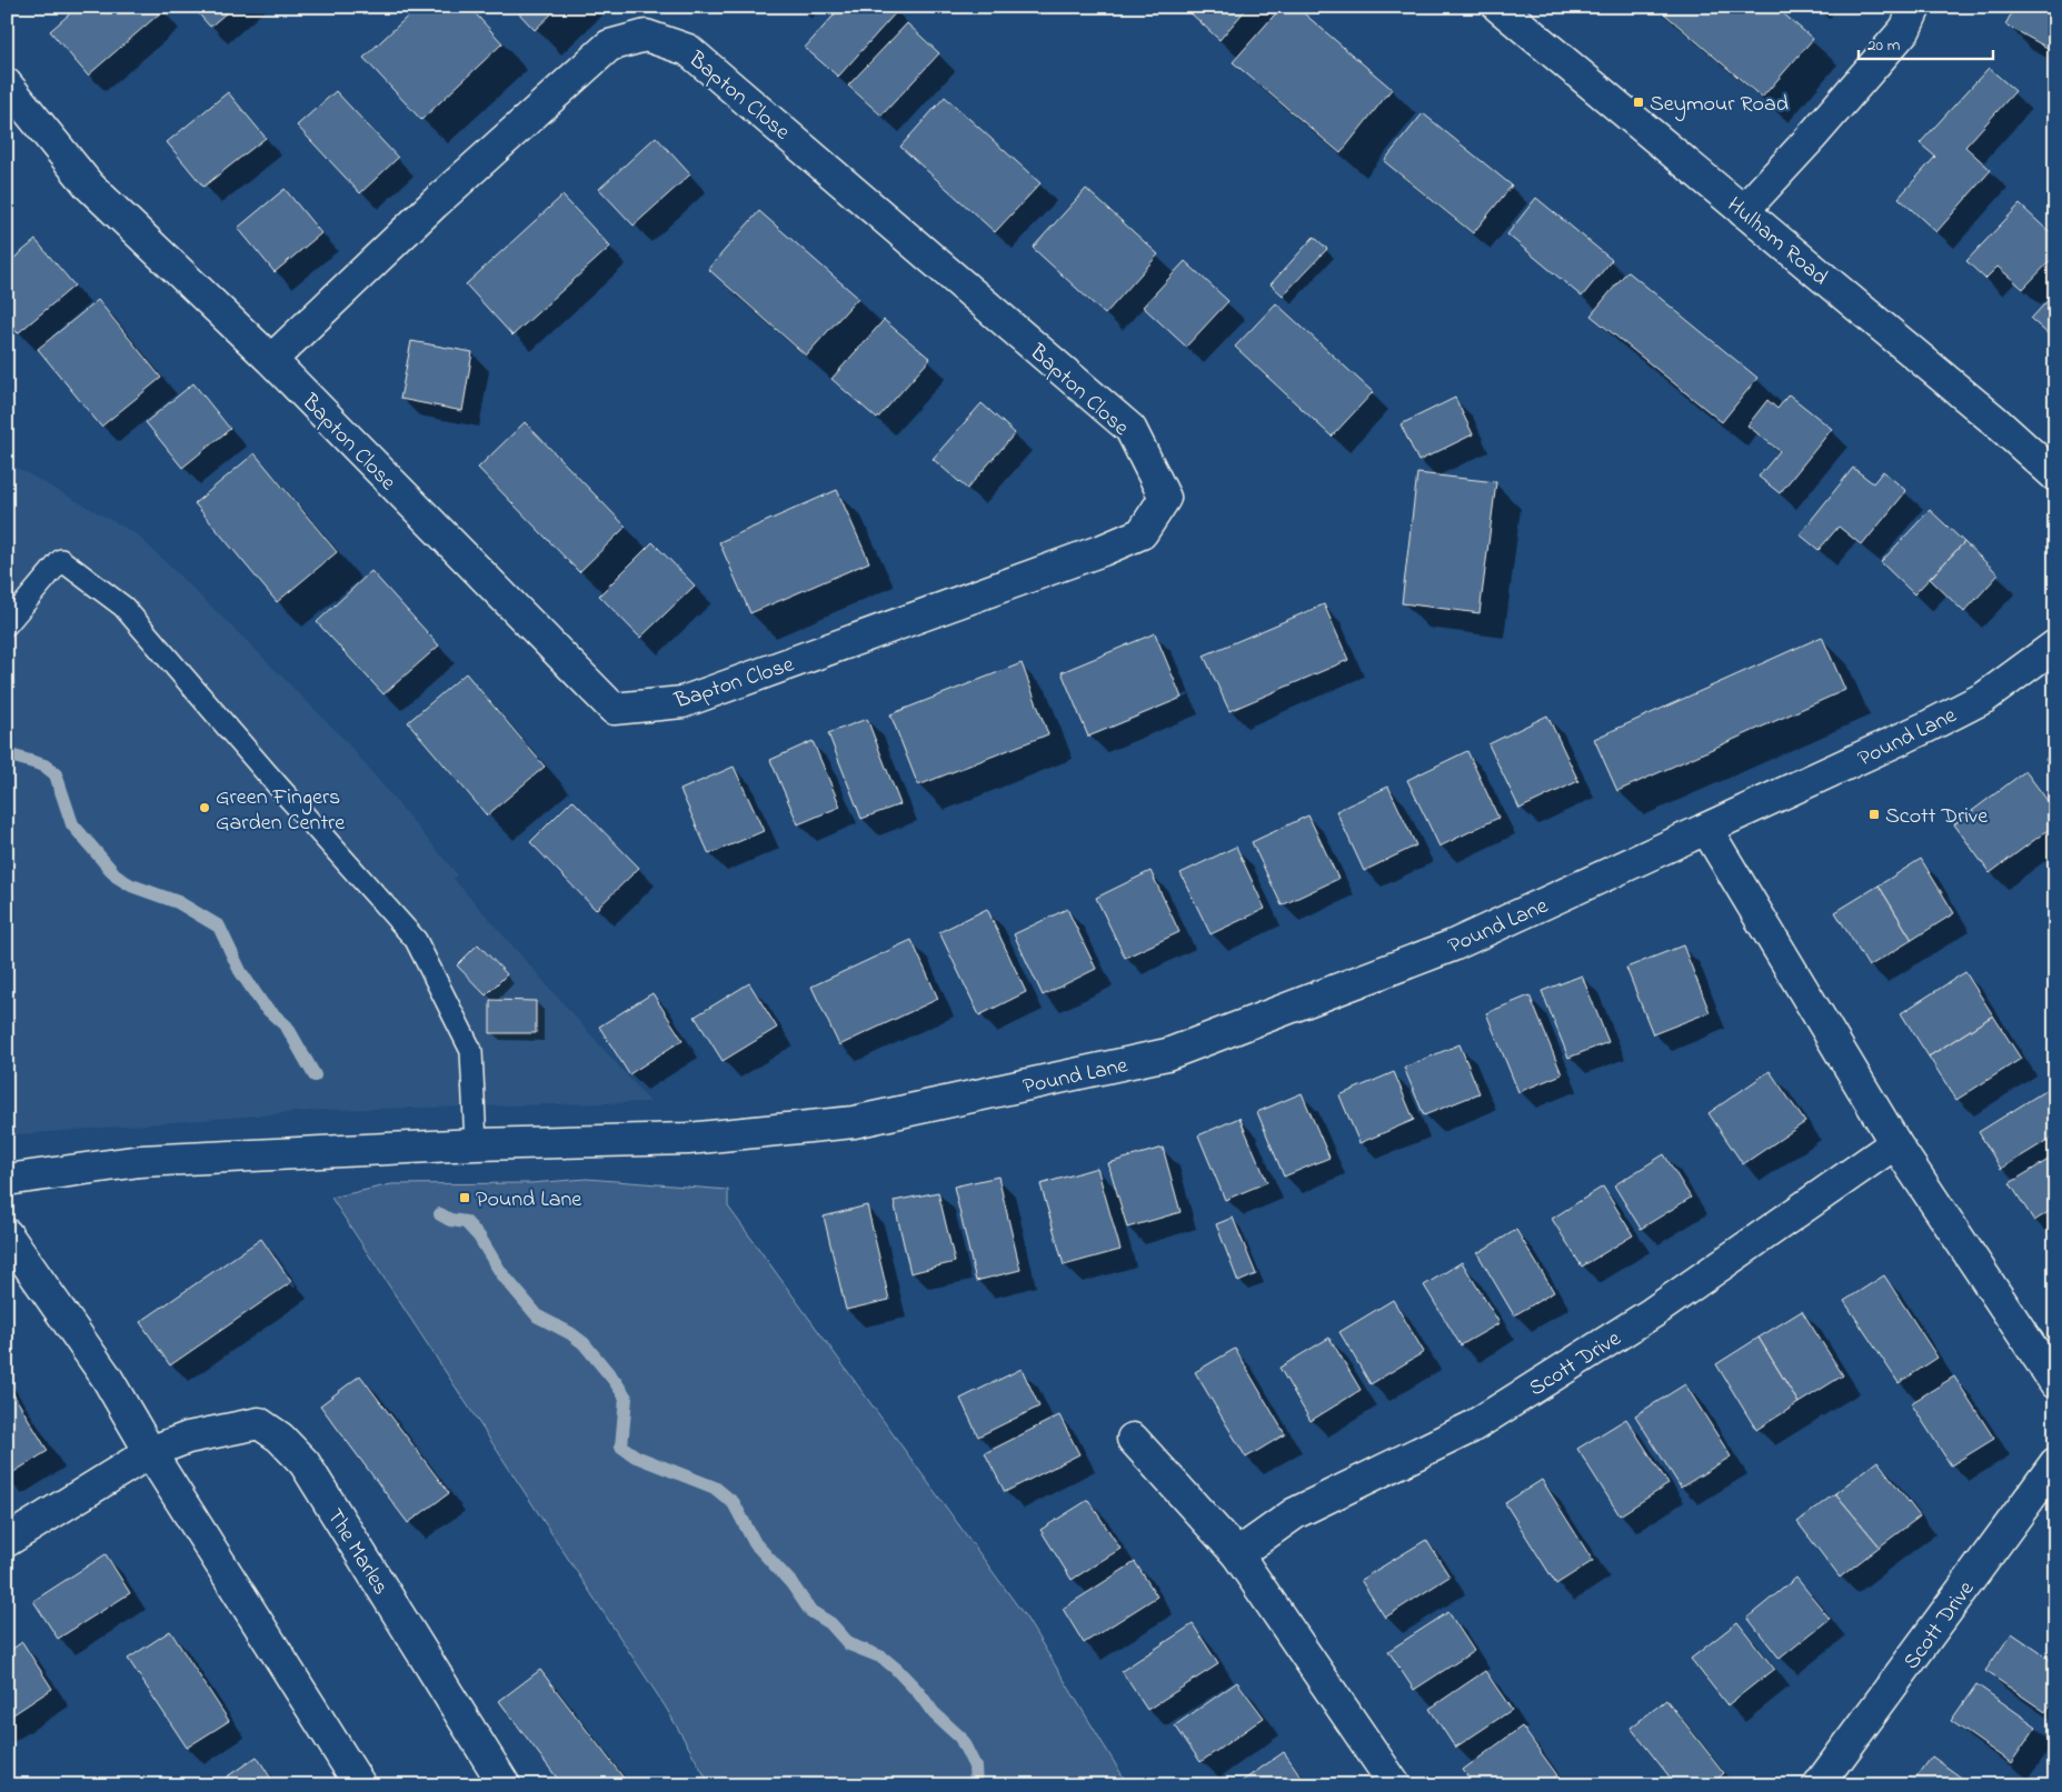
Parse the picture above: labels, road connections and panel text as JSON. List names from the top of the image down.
{
  "streets": {
    "street": [
      "Bapton Close",
      "Hulham Road",
      "Pound Lane",
      "Scott Drive",
      "The Marles"
    ]
  },
  "places": {
    "transit": ["Seymour Road", "Scott Drive", "Pound Lane"],
    "other": ["Green Fingers Garden Centre"]
  },
  "scale_bar": "20 m"
}
